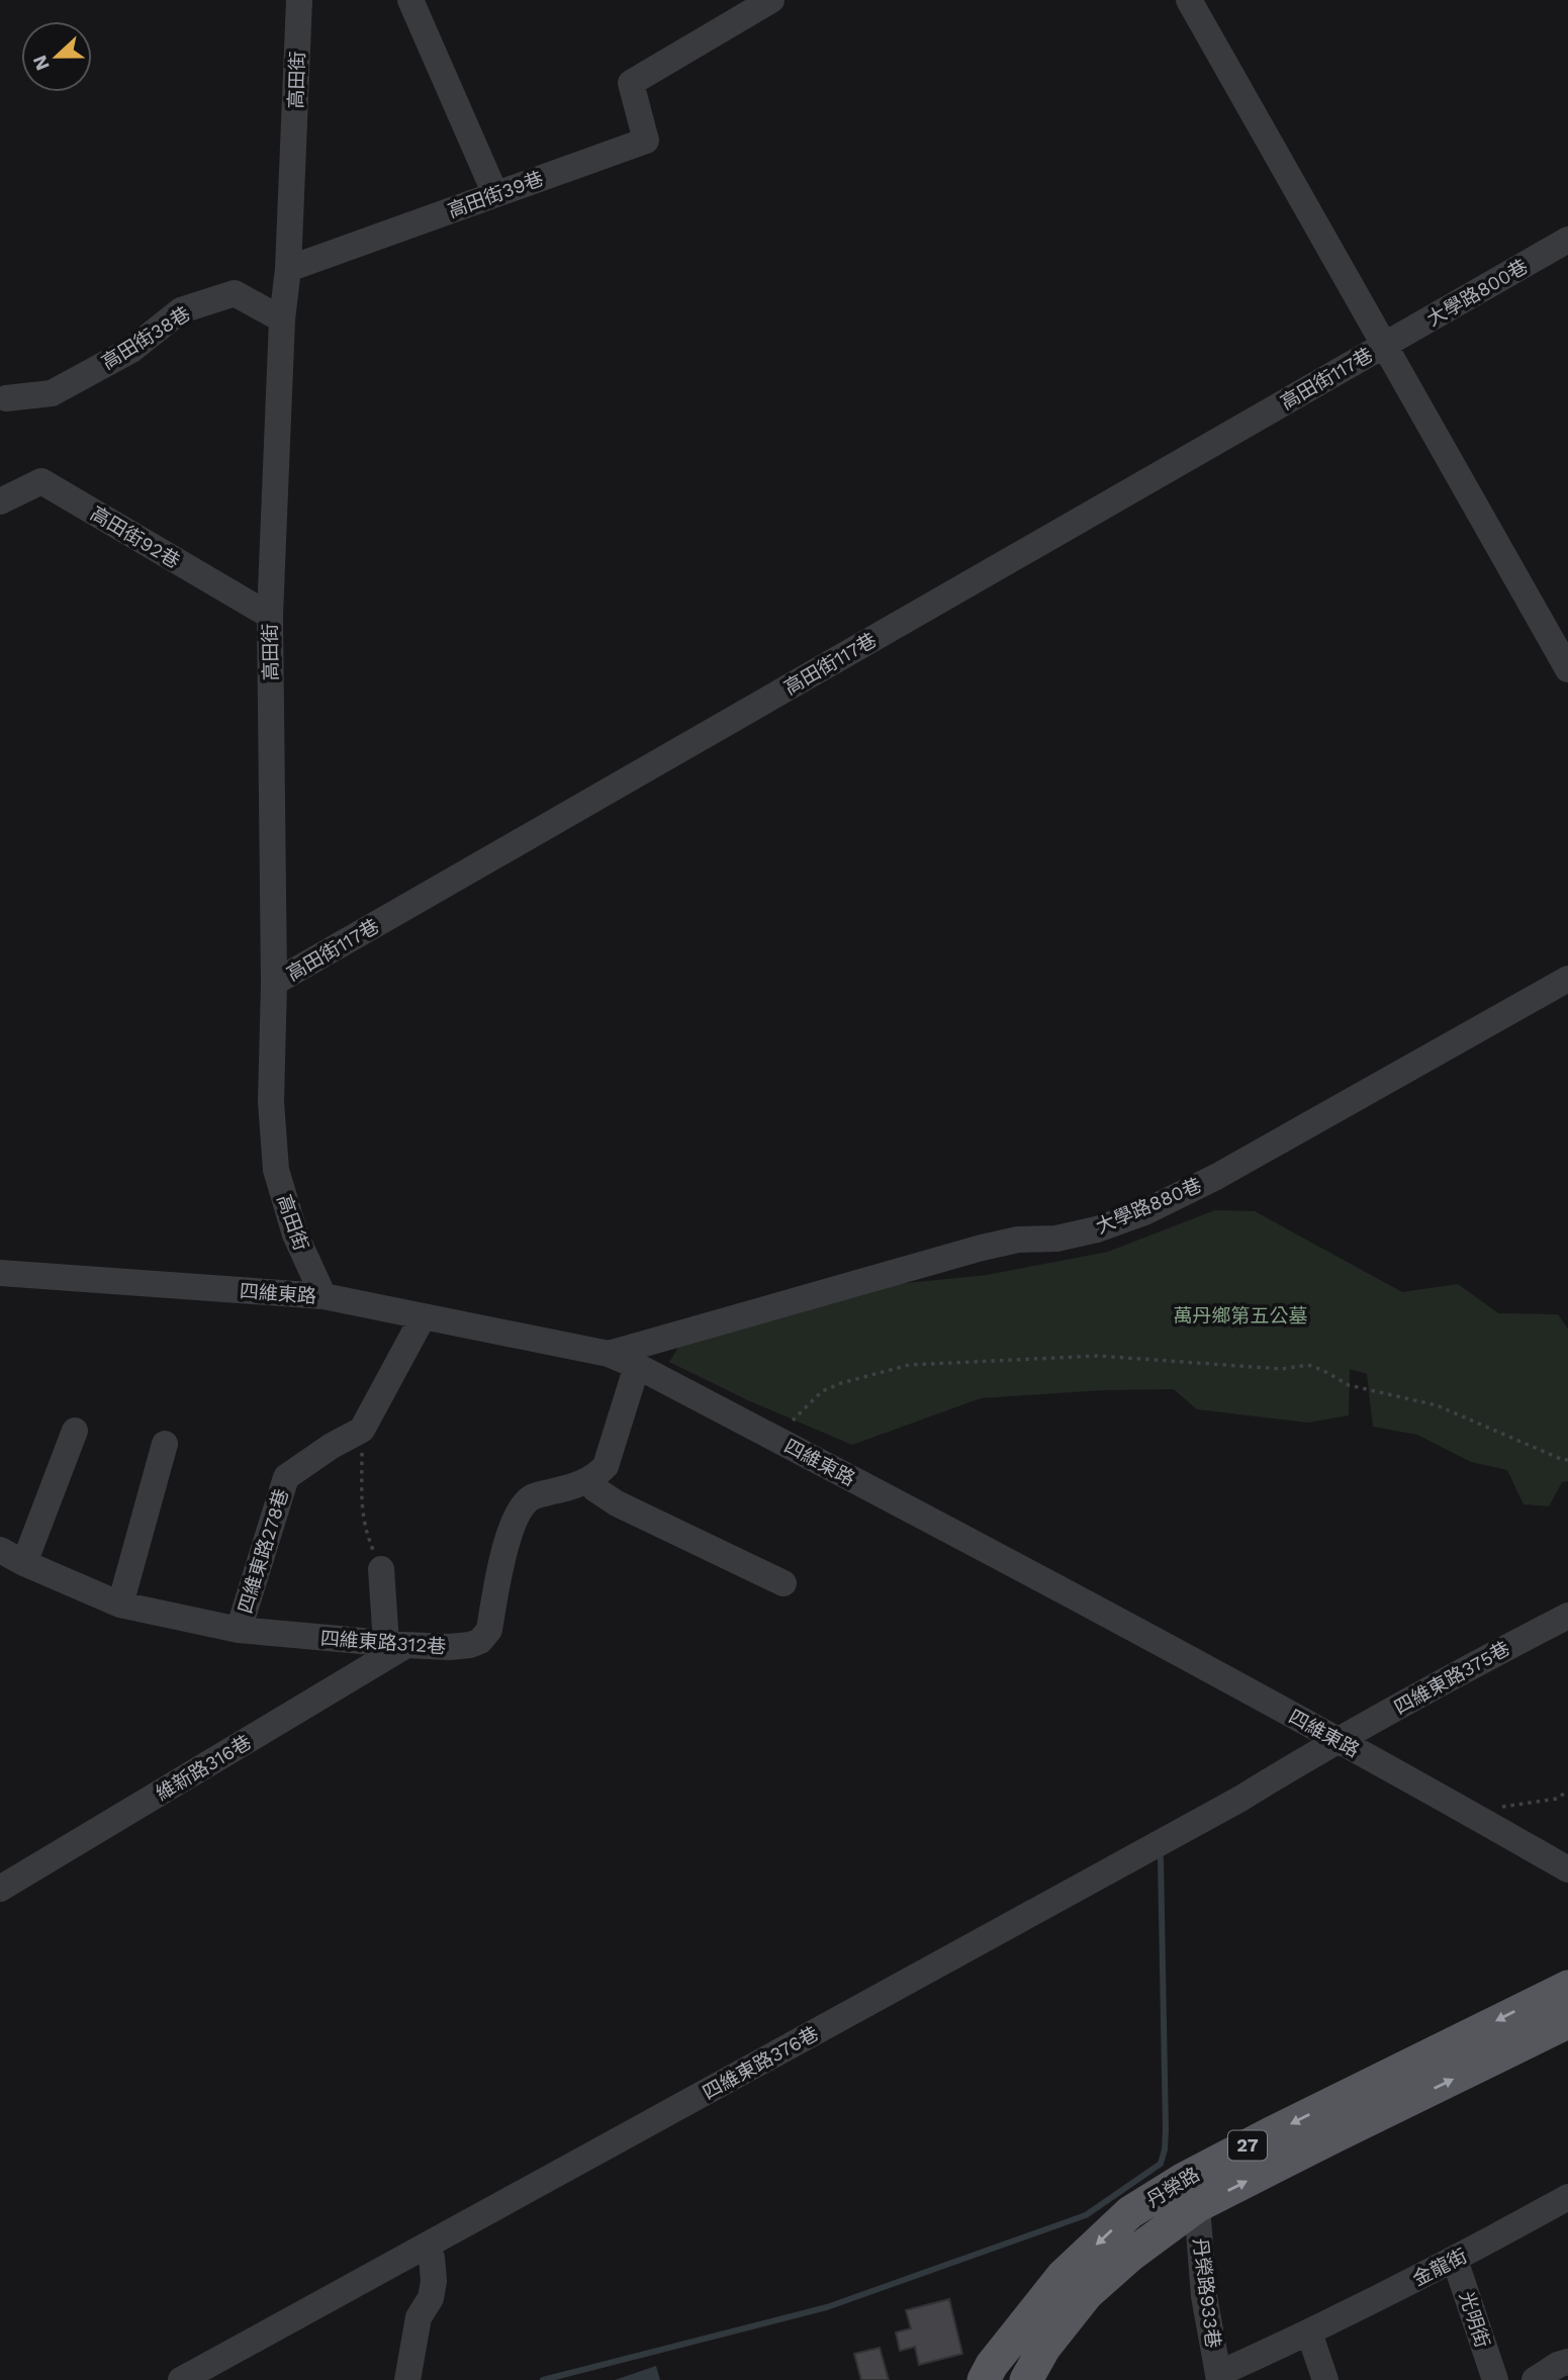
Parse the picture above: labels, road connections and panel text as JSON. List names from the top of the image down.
{
  "streets": {
    "main road": ["27", "丹榮路"],
    "street": [
      "高田街",
      "高田街39巷",
      "大學路800巷",
      "高田街38巷",
      "高田街117巷",
      "高田街92巷",
      "大學路880巷",
      "四維東路",
      "四維東路278巷",
      "四維東路312巷",
      "四維東路375巷",
      "維新路316巷",
      "四維東路376巷",
      "金龍街",
      "丹榮路933巷",
      "光明街"
    ]
  },
  "crossings": [
    ["高田街", "高田街39巷"],
    ["高田街", "高田街38巷"],
    ["高田街", "高田街117巷"],
    ["高田街", "高田街92巷"],
    ["高田街", "四維東路"],
    ["大學路800巷", "高田街117巷"],
    ["大學路880巷", "四維東路"],
    ["四維東路", "四維東路375巷"],
    ["四維東路", "四維東路376巷"],
    ["四維東路278巷", "四維東路312巷"],
    ["四維東路312巷", "維新路316巷"],
    ["四維東路375巷", "四維東路376巷"],
    ["丹榮路", "丹榮路933巷"],
    ["金龍街", "丹榮路933巷"],
    ["金龍街", "光明街"]
  ],
  "parks": ["萬丹鄉第五公墓"],
  "north": "left"
}
